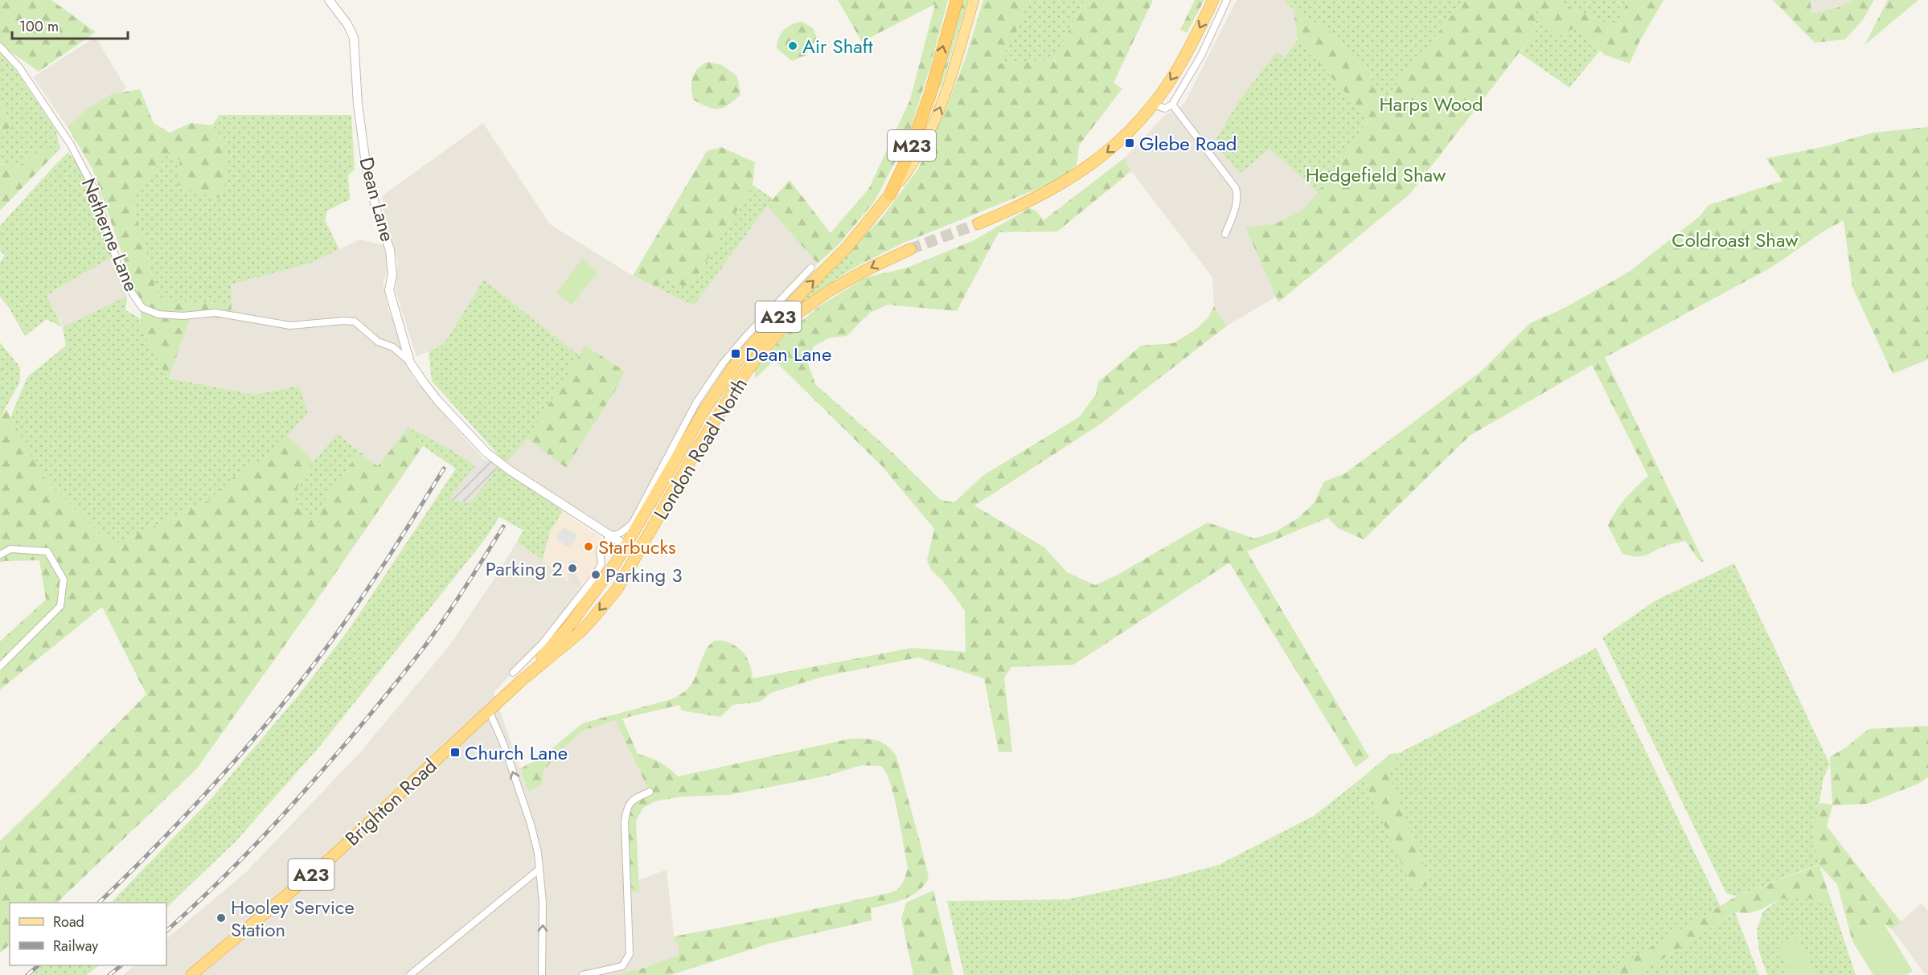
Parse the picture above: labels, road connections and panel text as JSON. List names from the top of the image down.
{
  "streets": {
    "highway": [
      "M23",
      "A23",
      "London Road North",
      "Brighton Road"
    ],
    "street": ["Dean Lane", "Netherne Lane"]
  },
  "crossings": [
    ["M23", "London Road North"],
    ["Dean Lane", "Netherne Lane"],
    ["Dean Lane", "London Road North"],
    ["Dean Lane", "Brighton Road"],
    ["London Road North", "Brighton Road"]
  ],
  "parks": ["Harps Wood", "Hedgefield Shaw", "Coldroast Shaw"],
  "places": {
    "other": [
      "Air Shaft",
      "Starbucks",
      "Parking 2",
      "Parking 3",
      "Hooley Service Station"
    ],
    "transit": ["Glebe Road", "Dean Lane", "Church Lane"]
  },
  "legend": ["Road", "Railway"],
  "scale_bar": "100 m"
}
